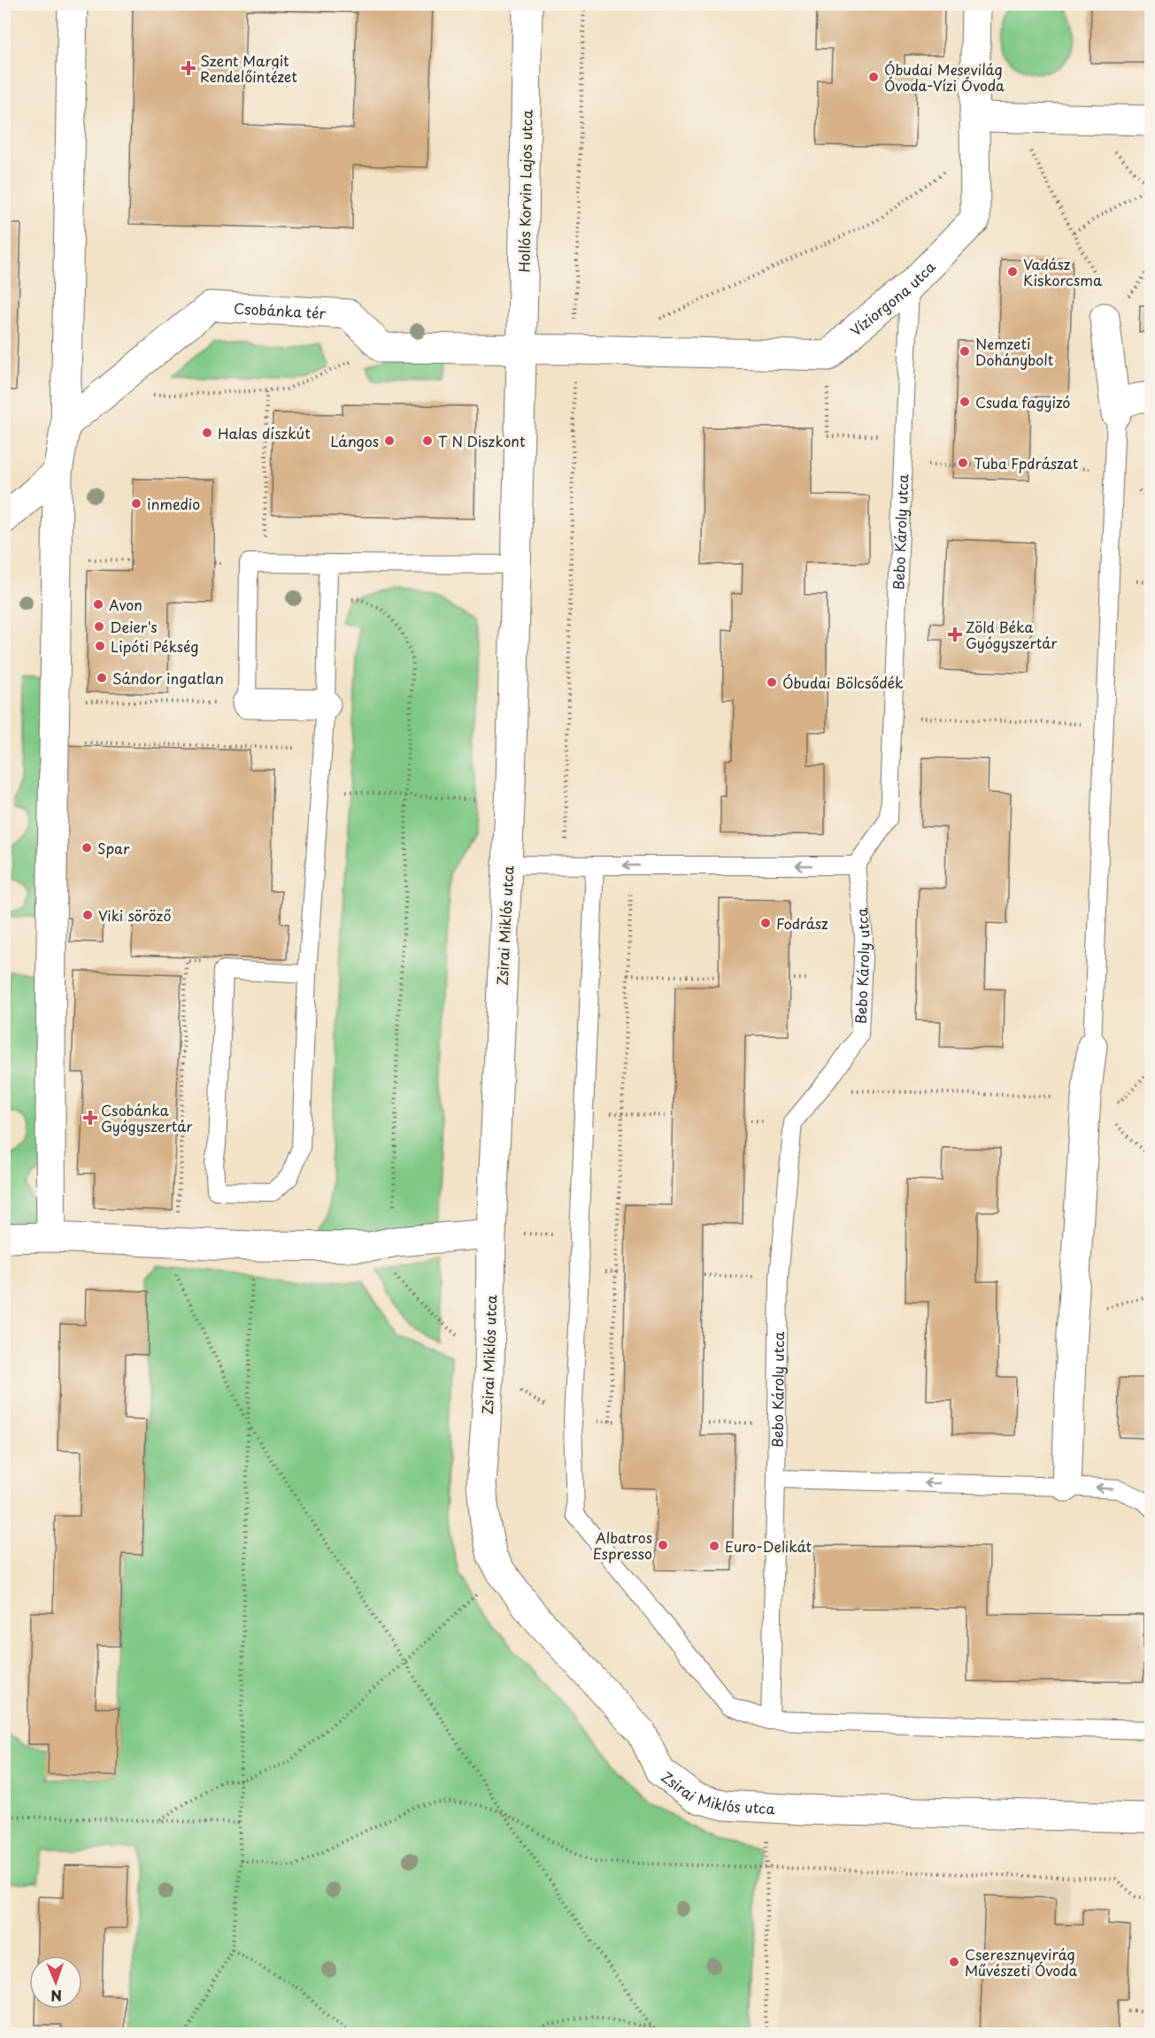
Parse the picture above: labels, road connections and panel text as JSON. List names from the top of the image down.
{
  "streets": {
    "street": [
      "Hollós Korvin Lajos utca",
      "Víziorgona utca",
      "Csobánka tér",
      "Zsirai Miklós utca"
    ],
    "lane": ["Bebo Károly utca"]
  },
  "crossings": [
    ["Hollós Korvin Lajos utca", "Zsirai Miklós utca"],
    ["Víziorgona utca", "Bebo Károly utca"]
  ],
  "places": {
    "health": ["Szent Margit Rendelőintézet", "Zöld Béka Gyógyszertár", "Csobánka Gyógyszertár"],
    "other": [
      "Óbudai Mesevilág Óvoda-Vízi Óvoda",
      "Vadász Kiskorcsma",
      "Nemzeti Dohánybolt",
      "Csuda fagyizó",
      "Halas díszkút",
      "Lángos",
      "T N Diszkont",
      "Tuba Fpdrászat",
      "inmedio",
      "Avon",
      "Deier's",
      "Lipóti Pékség",
      "Sándor ingatlan",
      "Óbudai Bölcsődék",
      "Spar",
      "Viki söröző",
      "Fodrász",
      "Albatros Espresso",
      "Euro-Delikát",
      "Cseresznyevirág Művészeti Óvoda"
    ]
  },
  "north": "bottom"
}
